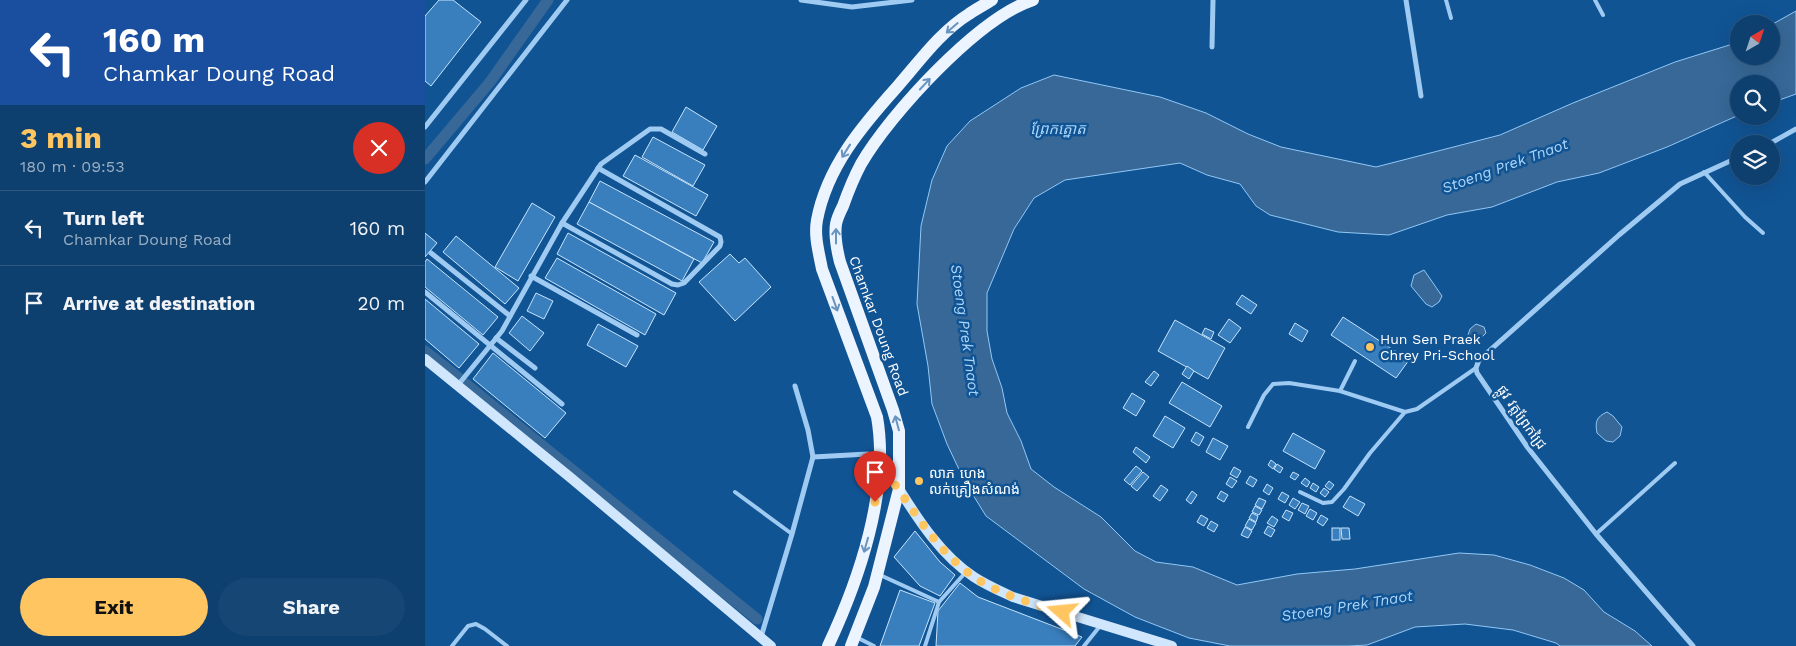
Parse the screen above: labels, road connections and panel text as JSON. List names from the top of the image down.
{
  "streets": {
    "main road": ["Chamkar Doung Road"],
    "street": ["ផ្លូវ វត្តព្រែកជ្រៃ"]
  },
  "one_way": ["Chamkar Doung Road"],
  "water": ["ព្រែកត្នោត", "Stoeng Prek Tnaot"],
  "places": ["Hun Sen Praek Chrey Pri-School", "លាភ ហេង លក់គ្រឿងសំណង់"],
  "north": "top right",
  "page": {
    "turn": ["160 m", "Chamkar Doung Road"],
    "heading": ["3 min", "180 m · 09:53"],
    "list": [
      {
        "name": "Turn left",
        "note": "Chamkar Doung Road",
        "value": "160 m"
      },
      {
        "name": "Arrive at destination",
        "value": "20 m"
      }
    ],
    "buttons": ["Exit", "Share"]
  }
}
